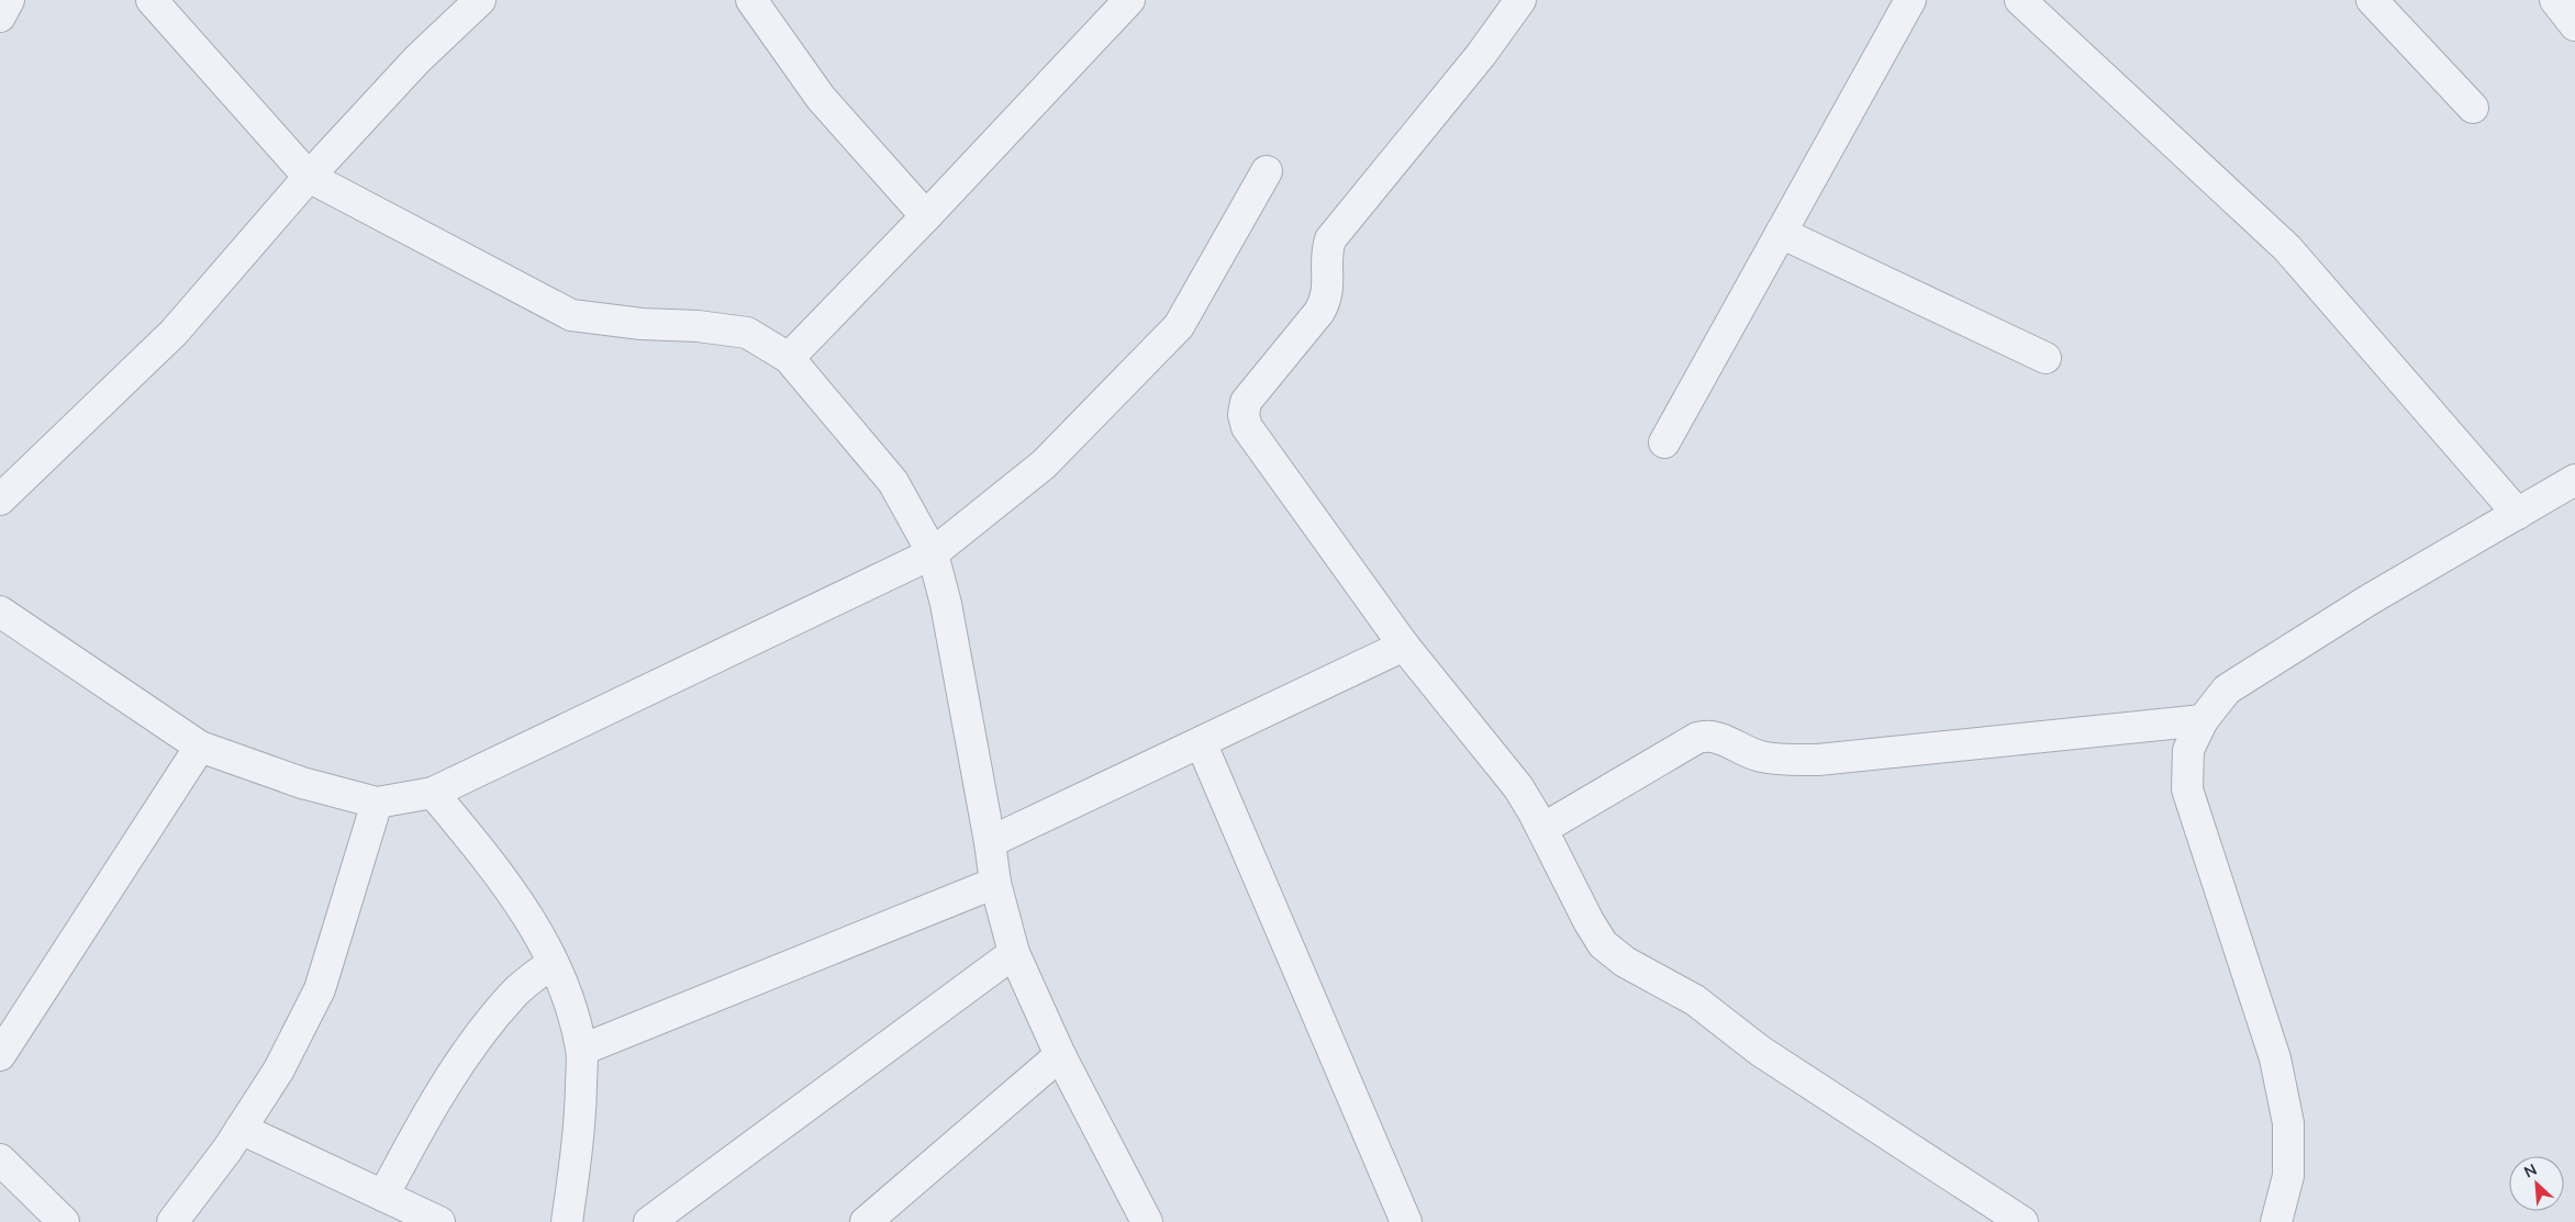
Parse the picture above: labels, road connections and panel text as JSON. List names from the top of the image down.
{
  "north": "top left"
}
